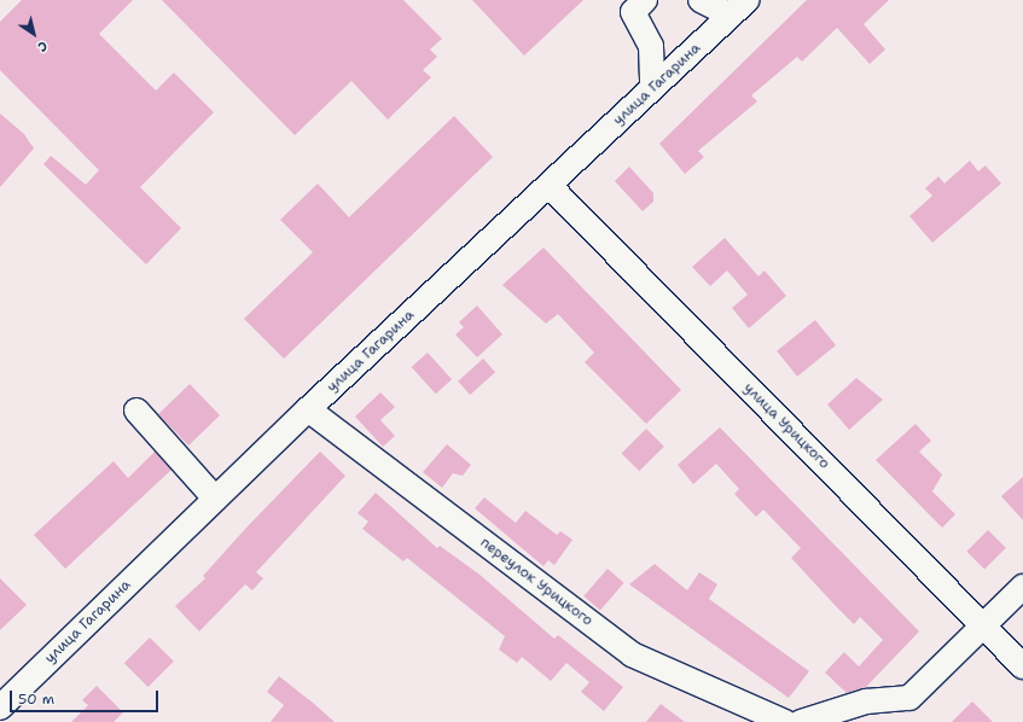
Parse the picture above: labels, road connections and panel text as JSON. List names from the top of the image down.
{
  "streets": {
    "street": ["улица Гагарина", "улица Урицкого", "переулок Урицкого"]
  },
  "crossings": [
    ["улица Гагарина", "улица Урицкого"],
    ["улица Гагарина", "переулок Урицкого"]
  ],
  "scale_bar": "50 m",
  "north": "bottom right"
}
